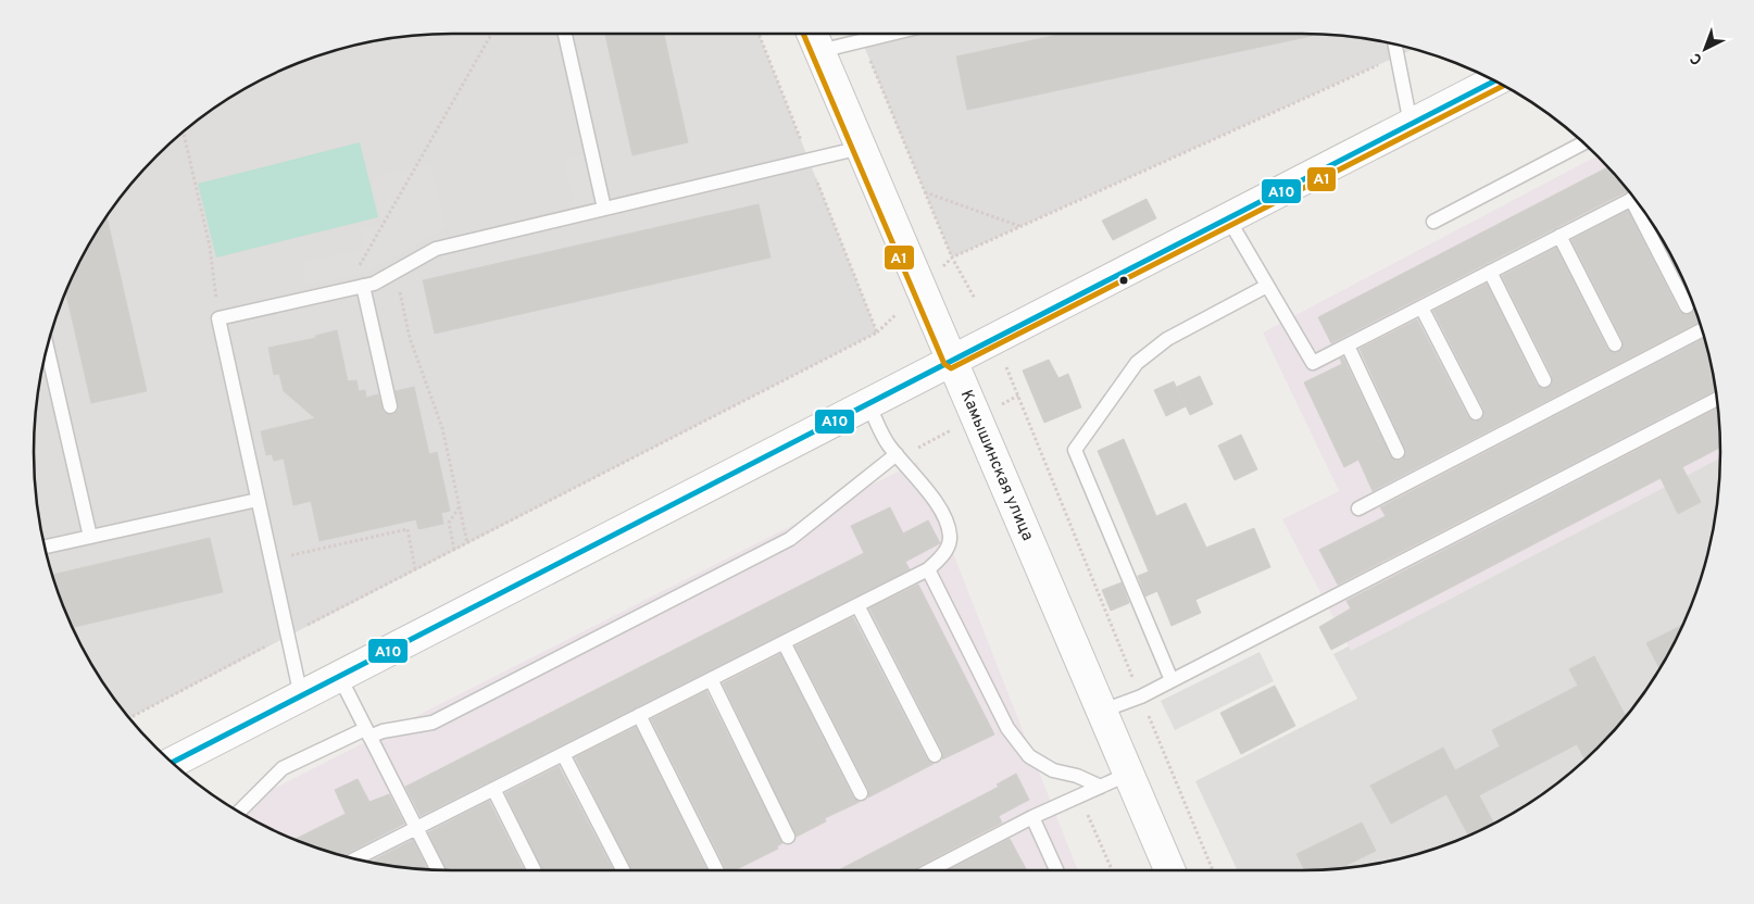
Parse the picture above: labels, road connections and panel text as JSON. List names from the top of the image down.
{
  "streets": {
    "street": ["Камышинская улица"]
  },
  "lines": ["transit line А1", "transit line А10"],
  "north": "bottom left"
}
